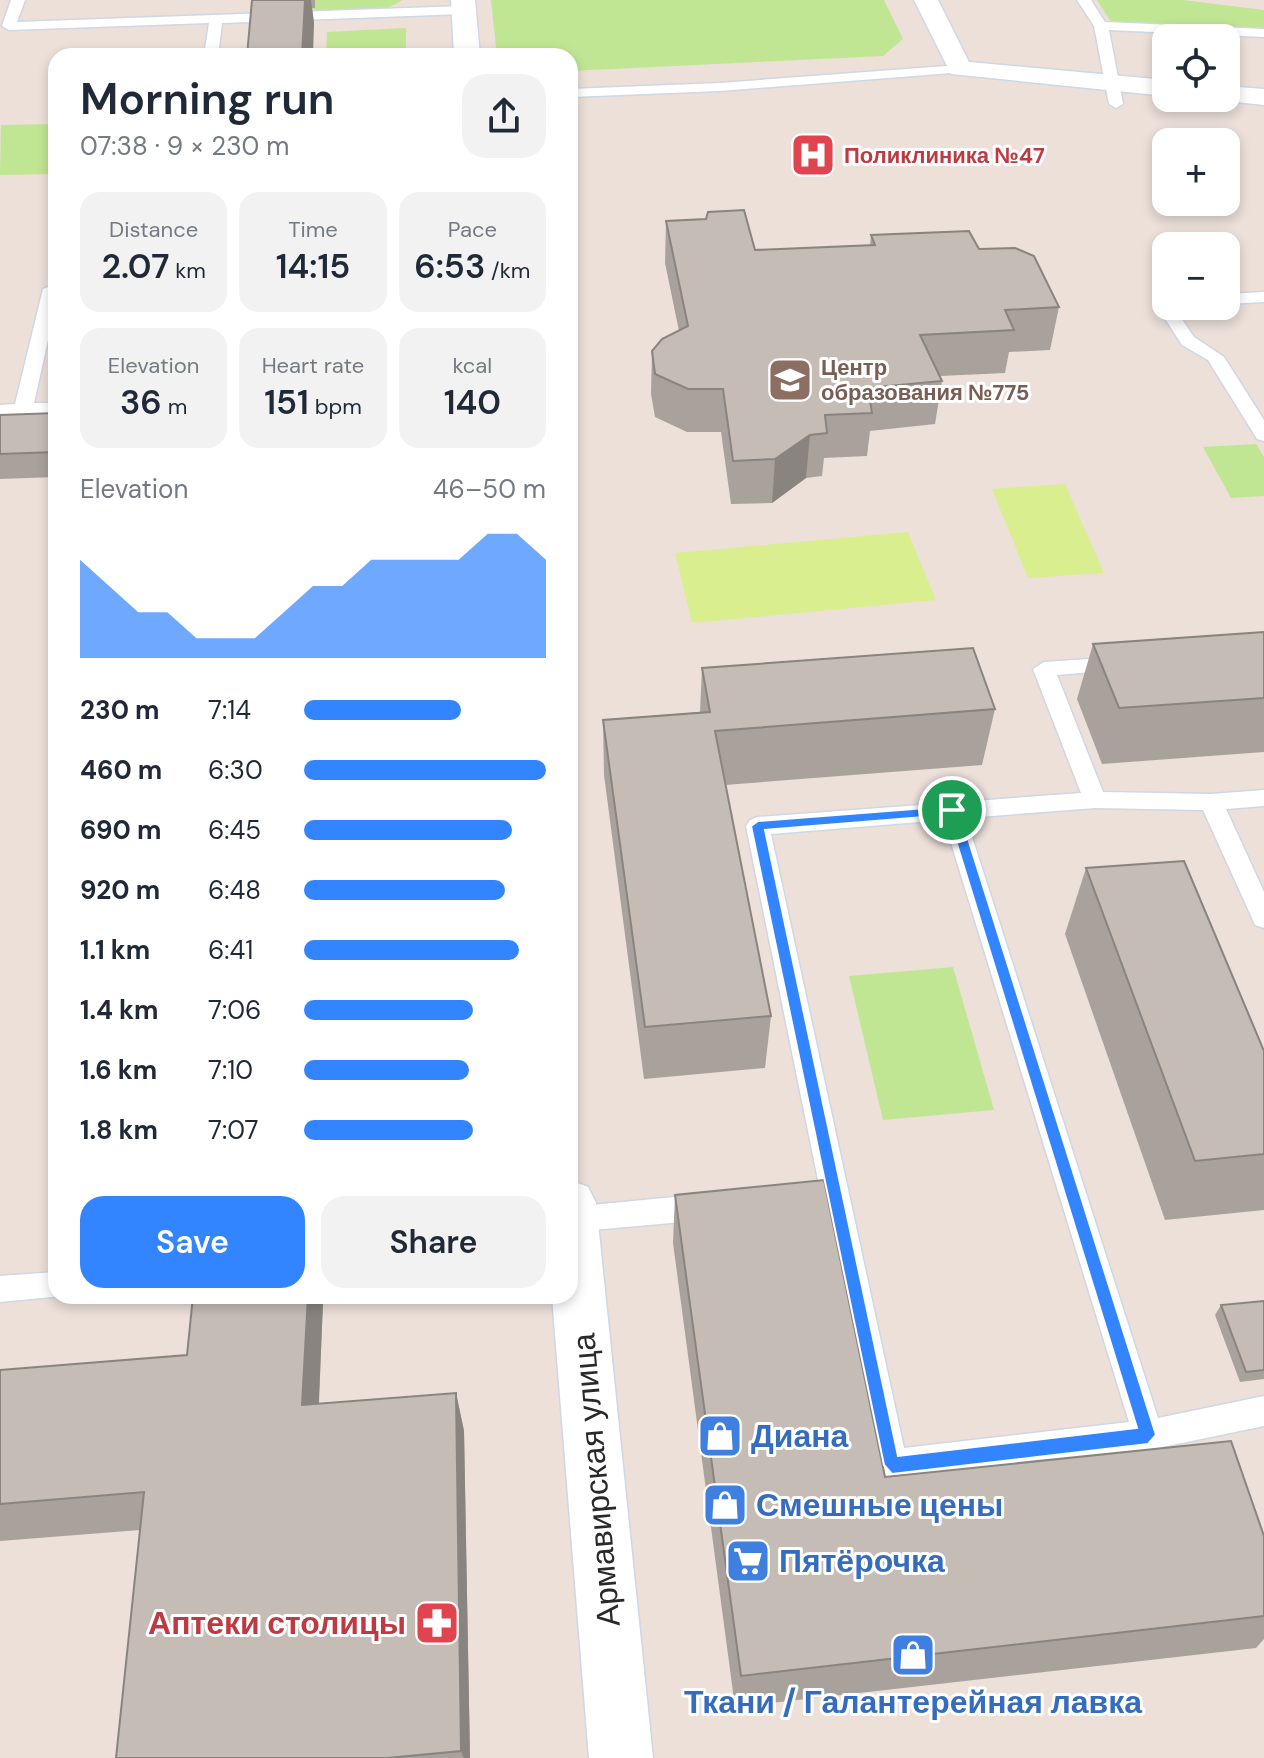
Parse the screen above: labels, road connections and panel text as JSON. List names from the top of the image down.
{
  "streets": {
    "street": ["Армавирская улица"]
  },
  "places": {
    "hospital": ["Поликлиника №47"],
    "school or university": ["Центр образования №775"],
    "shop": ["Диана", "Смешные цены", "Ткани / Галантерейная лавка"],
    "supermarket": ["Пятёрочка"],
    "pharmacy": ["Аптеки столицы"]
  },
  "page": {
    "map_buttons": ["+", "−"],
    "heading": ["Morning run", "07:38 · 9 × 230 m"],
    "stats": [
      ["Distance", "2.07 km"],
      ["Time", "14:15"],
      ["Pace", "6:53 /km"],
      ["Elevation", "36 m"],
      ["Heart rate", "151 bpm"],
      ["kcal", "140"]
    ],
    "chart": ["Elevation", "46–50 m"],
    "list": [
      {
        "name": "230 m",
        "note": "7:14"
      },
      {
        "name": "460 m",
        "note": "6:30"
      },
      {
        "name": "690 m",
        "note": "6:45"
      },
      {
        "name": "920 m",
        "note": "6:48"
      },
      {
        "name": "1.1 km",
        "note": "6:41"
      },
      {
        "name": "1.4 km",
        "note": "7:06"
      },
      {
        "name": "1.6 km",
        "note": "7:10"
      },
      {
        "name": "1.8 km",
        "note": "7:07"
      }
    ],
    "buttons": ["Save", "Share"]
  }
}
